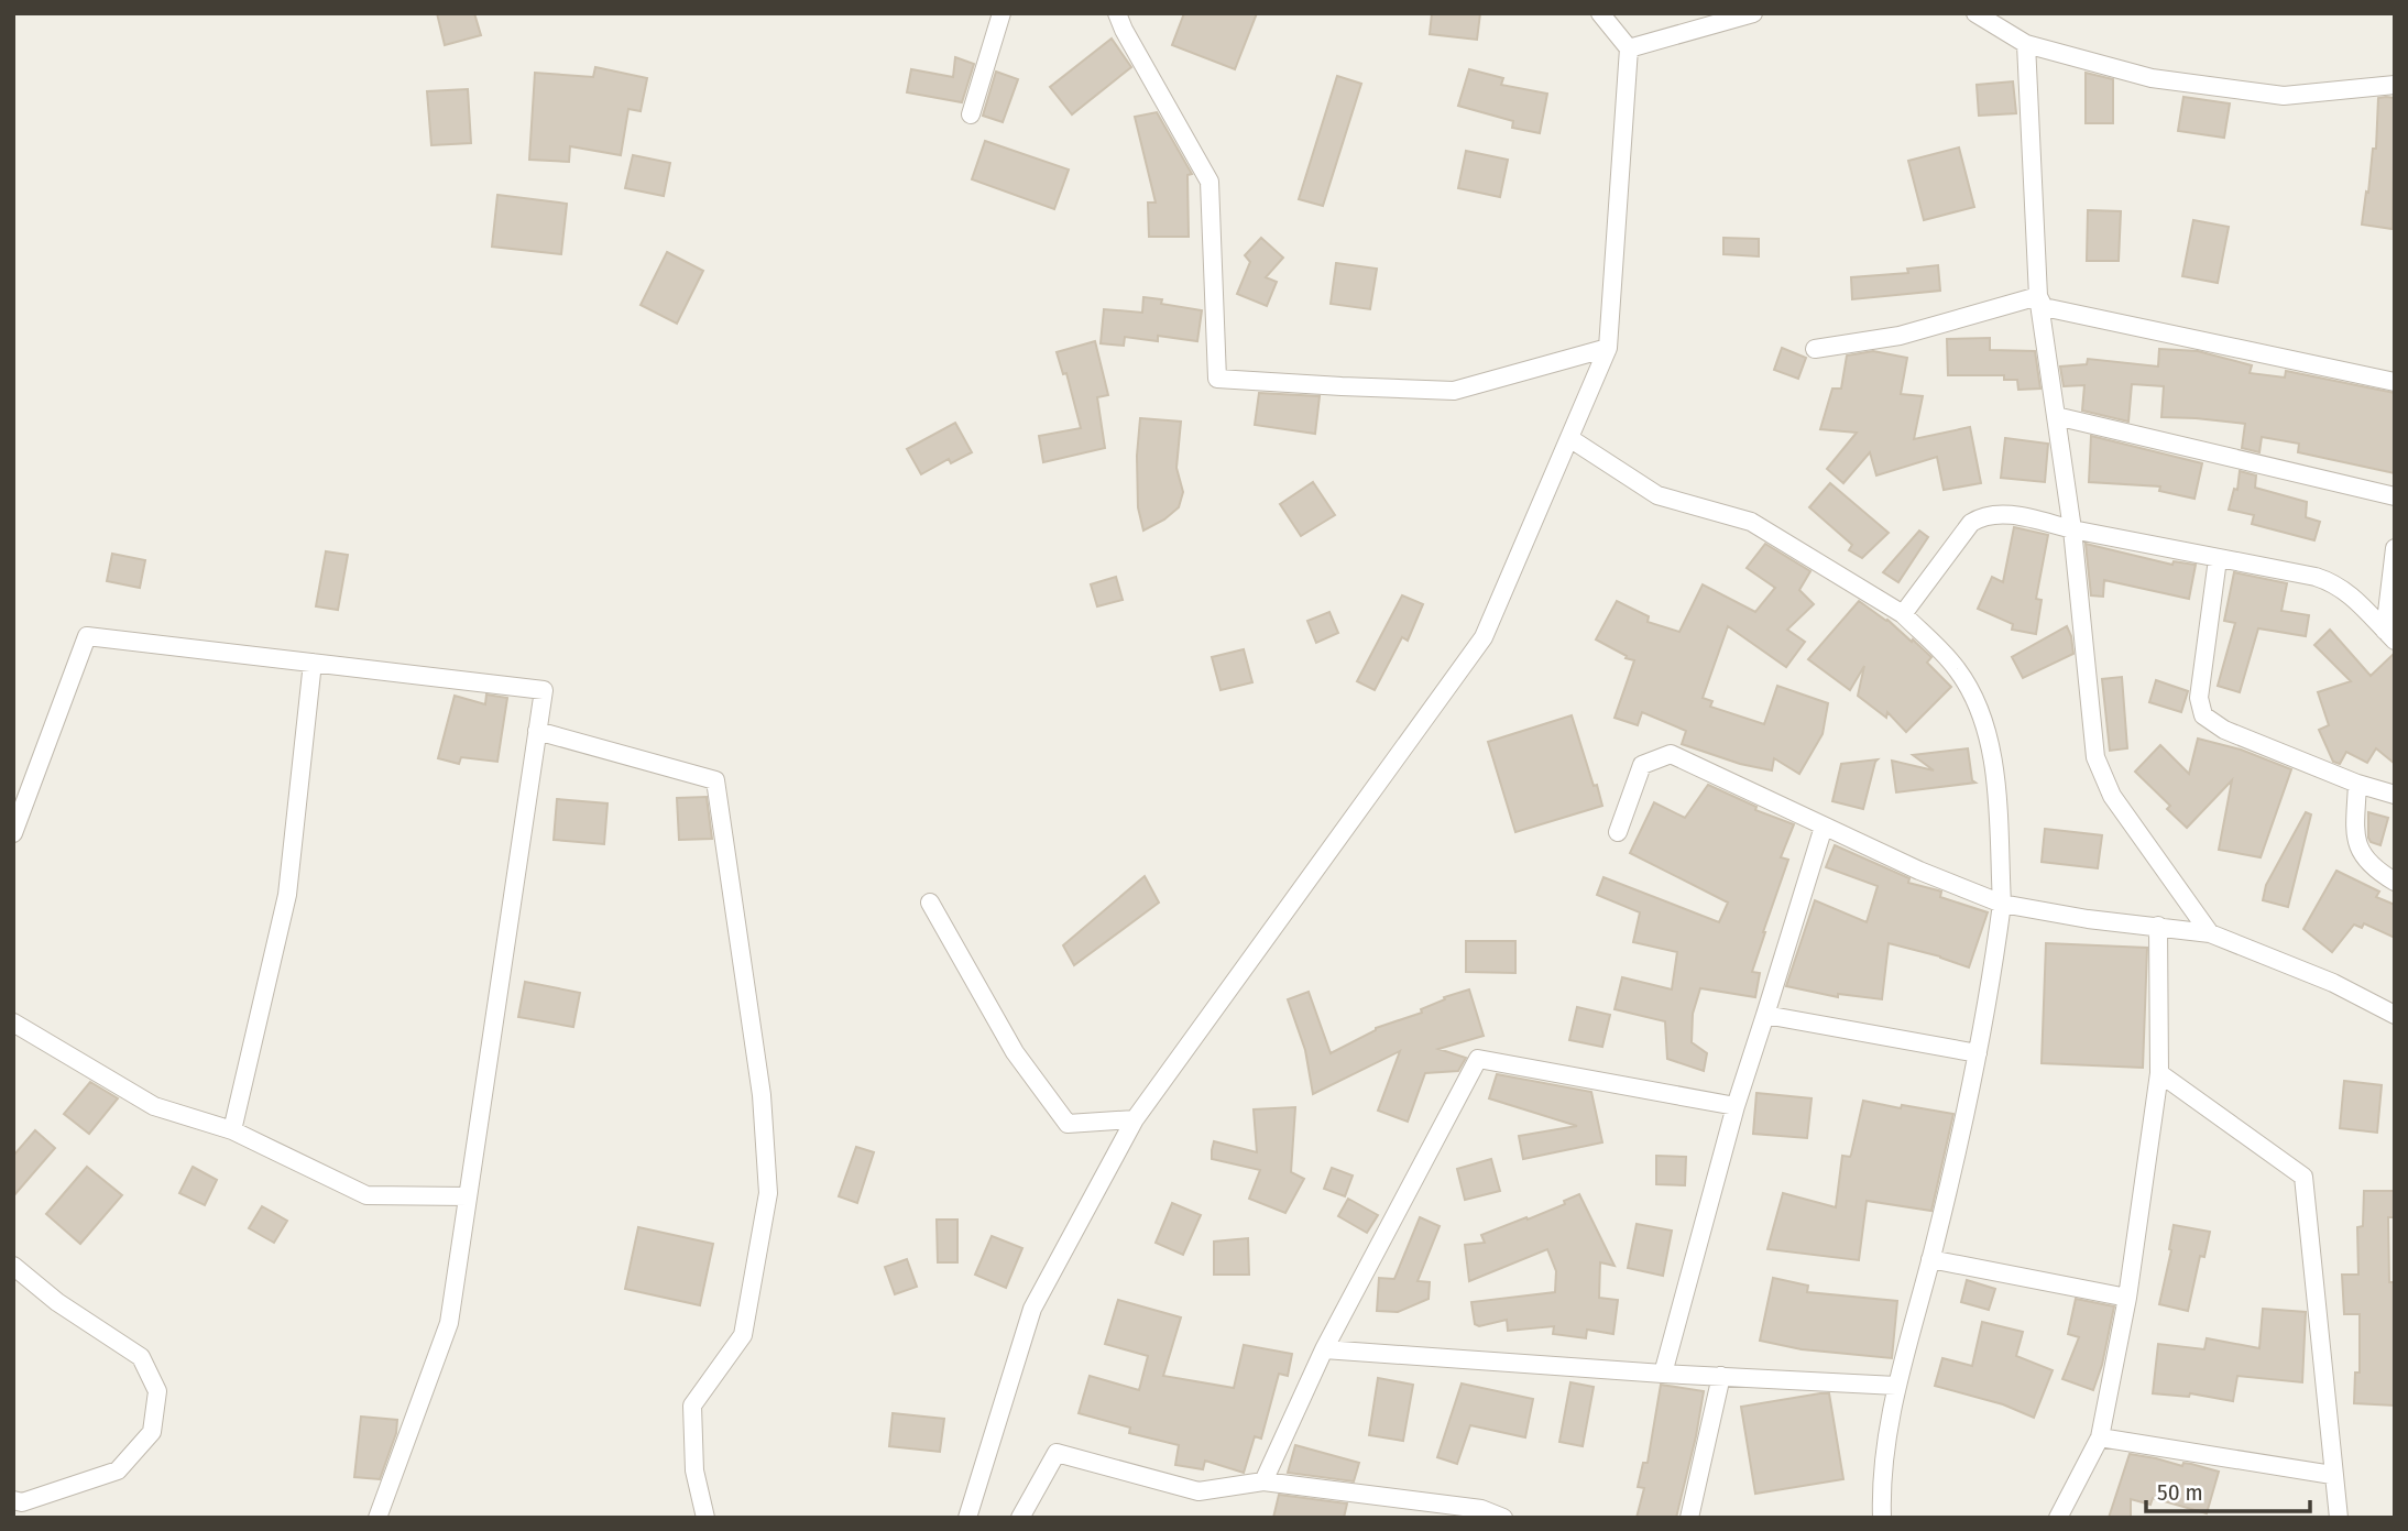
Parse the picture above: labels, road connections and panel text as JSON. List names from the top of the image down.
{
  "scale_bar": "50 m"
}
